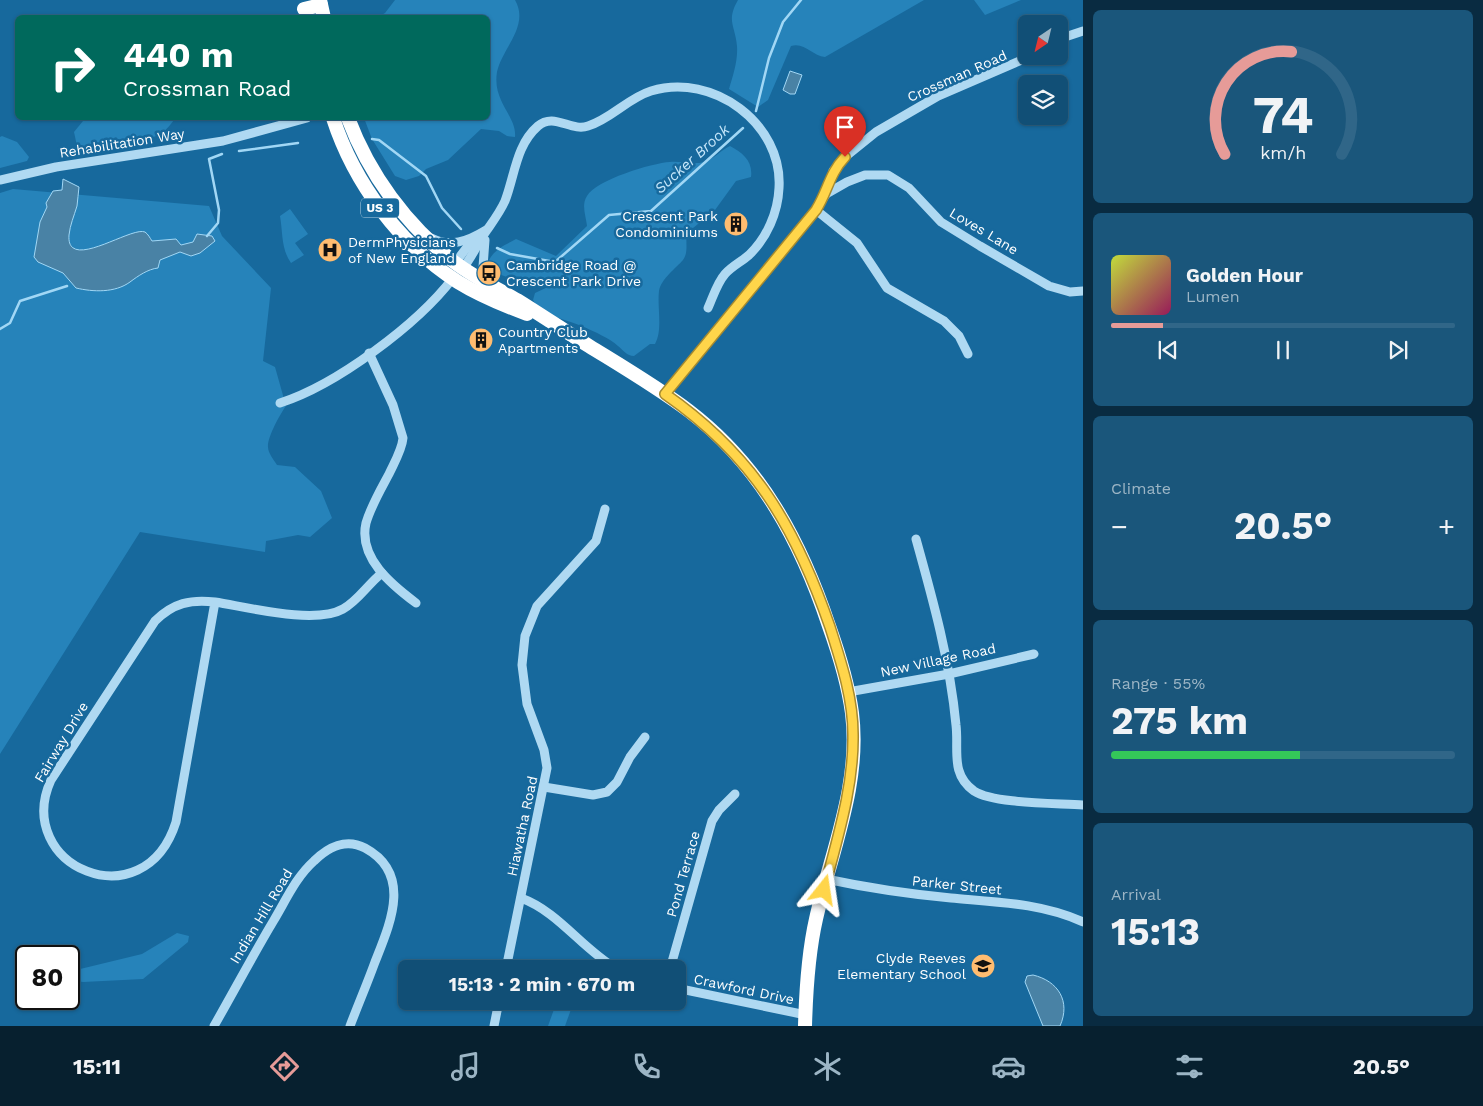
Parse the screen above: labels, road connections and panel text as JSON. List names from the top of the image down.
{
  "streets": {
    "highway": ["US 3"],
    "street": [
      "Crossman Road",
      "Rehabilitation Way",
      "Loves Lane",
      "New Village Road",
      "Fairway Drive",
      "Hiawatha Road",
      "Pond Terrace",
      "Parker Street",
      "Indian Hill Road",
      "Crawford Drive"
    ]
  },
  "crossings": [
    ["Crossman Road", "US 3"],
    ["Crossman Road", "Loves Lane"],
    ["US 3", "New Village Road"],
    ["US 3", "Parker Street"],
    ["US 3", "Crawford Drive"]
  ],
  "water": ["Sucker Brook"],
  "places": {
    "building": ["Crescent Park Condominiums", "Country Club Apartments"],
    "hospital": ["DermPhysicians of New England"],
    "bus stop": ["Cambridge Road @ Crescent Park Drive"],
    "school or university": ["Clyde Reeves Elementary School"]
  },
  "north": "bottom left",
  "page": {
    "turn": ["440 m", "Crossman Road"],
    "song": ["Golden Hour", "Lumen"],
    "tile": [
      "Climate",
      ["Range · 55%", "275 km"],
      ["Arrival", "15:13"]
    ],
    "heat": ["−", "20.5°", "+"],
    "limit": "80",
    "trip": "15:13 · 2 min · 670 m",
    "tabs": ["15:11", "20.5°"],
    "gauge": ["74", "km/h"]
  }
}
